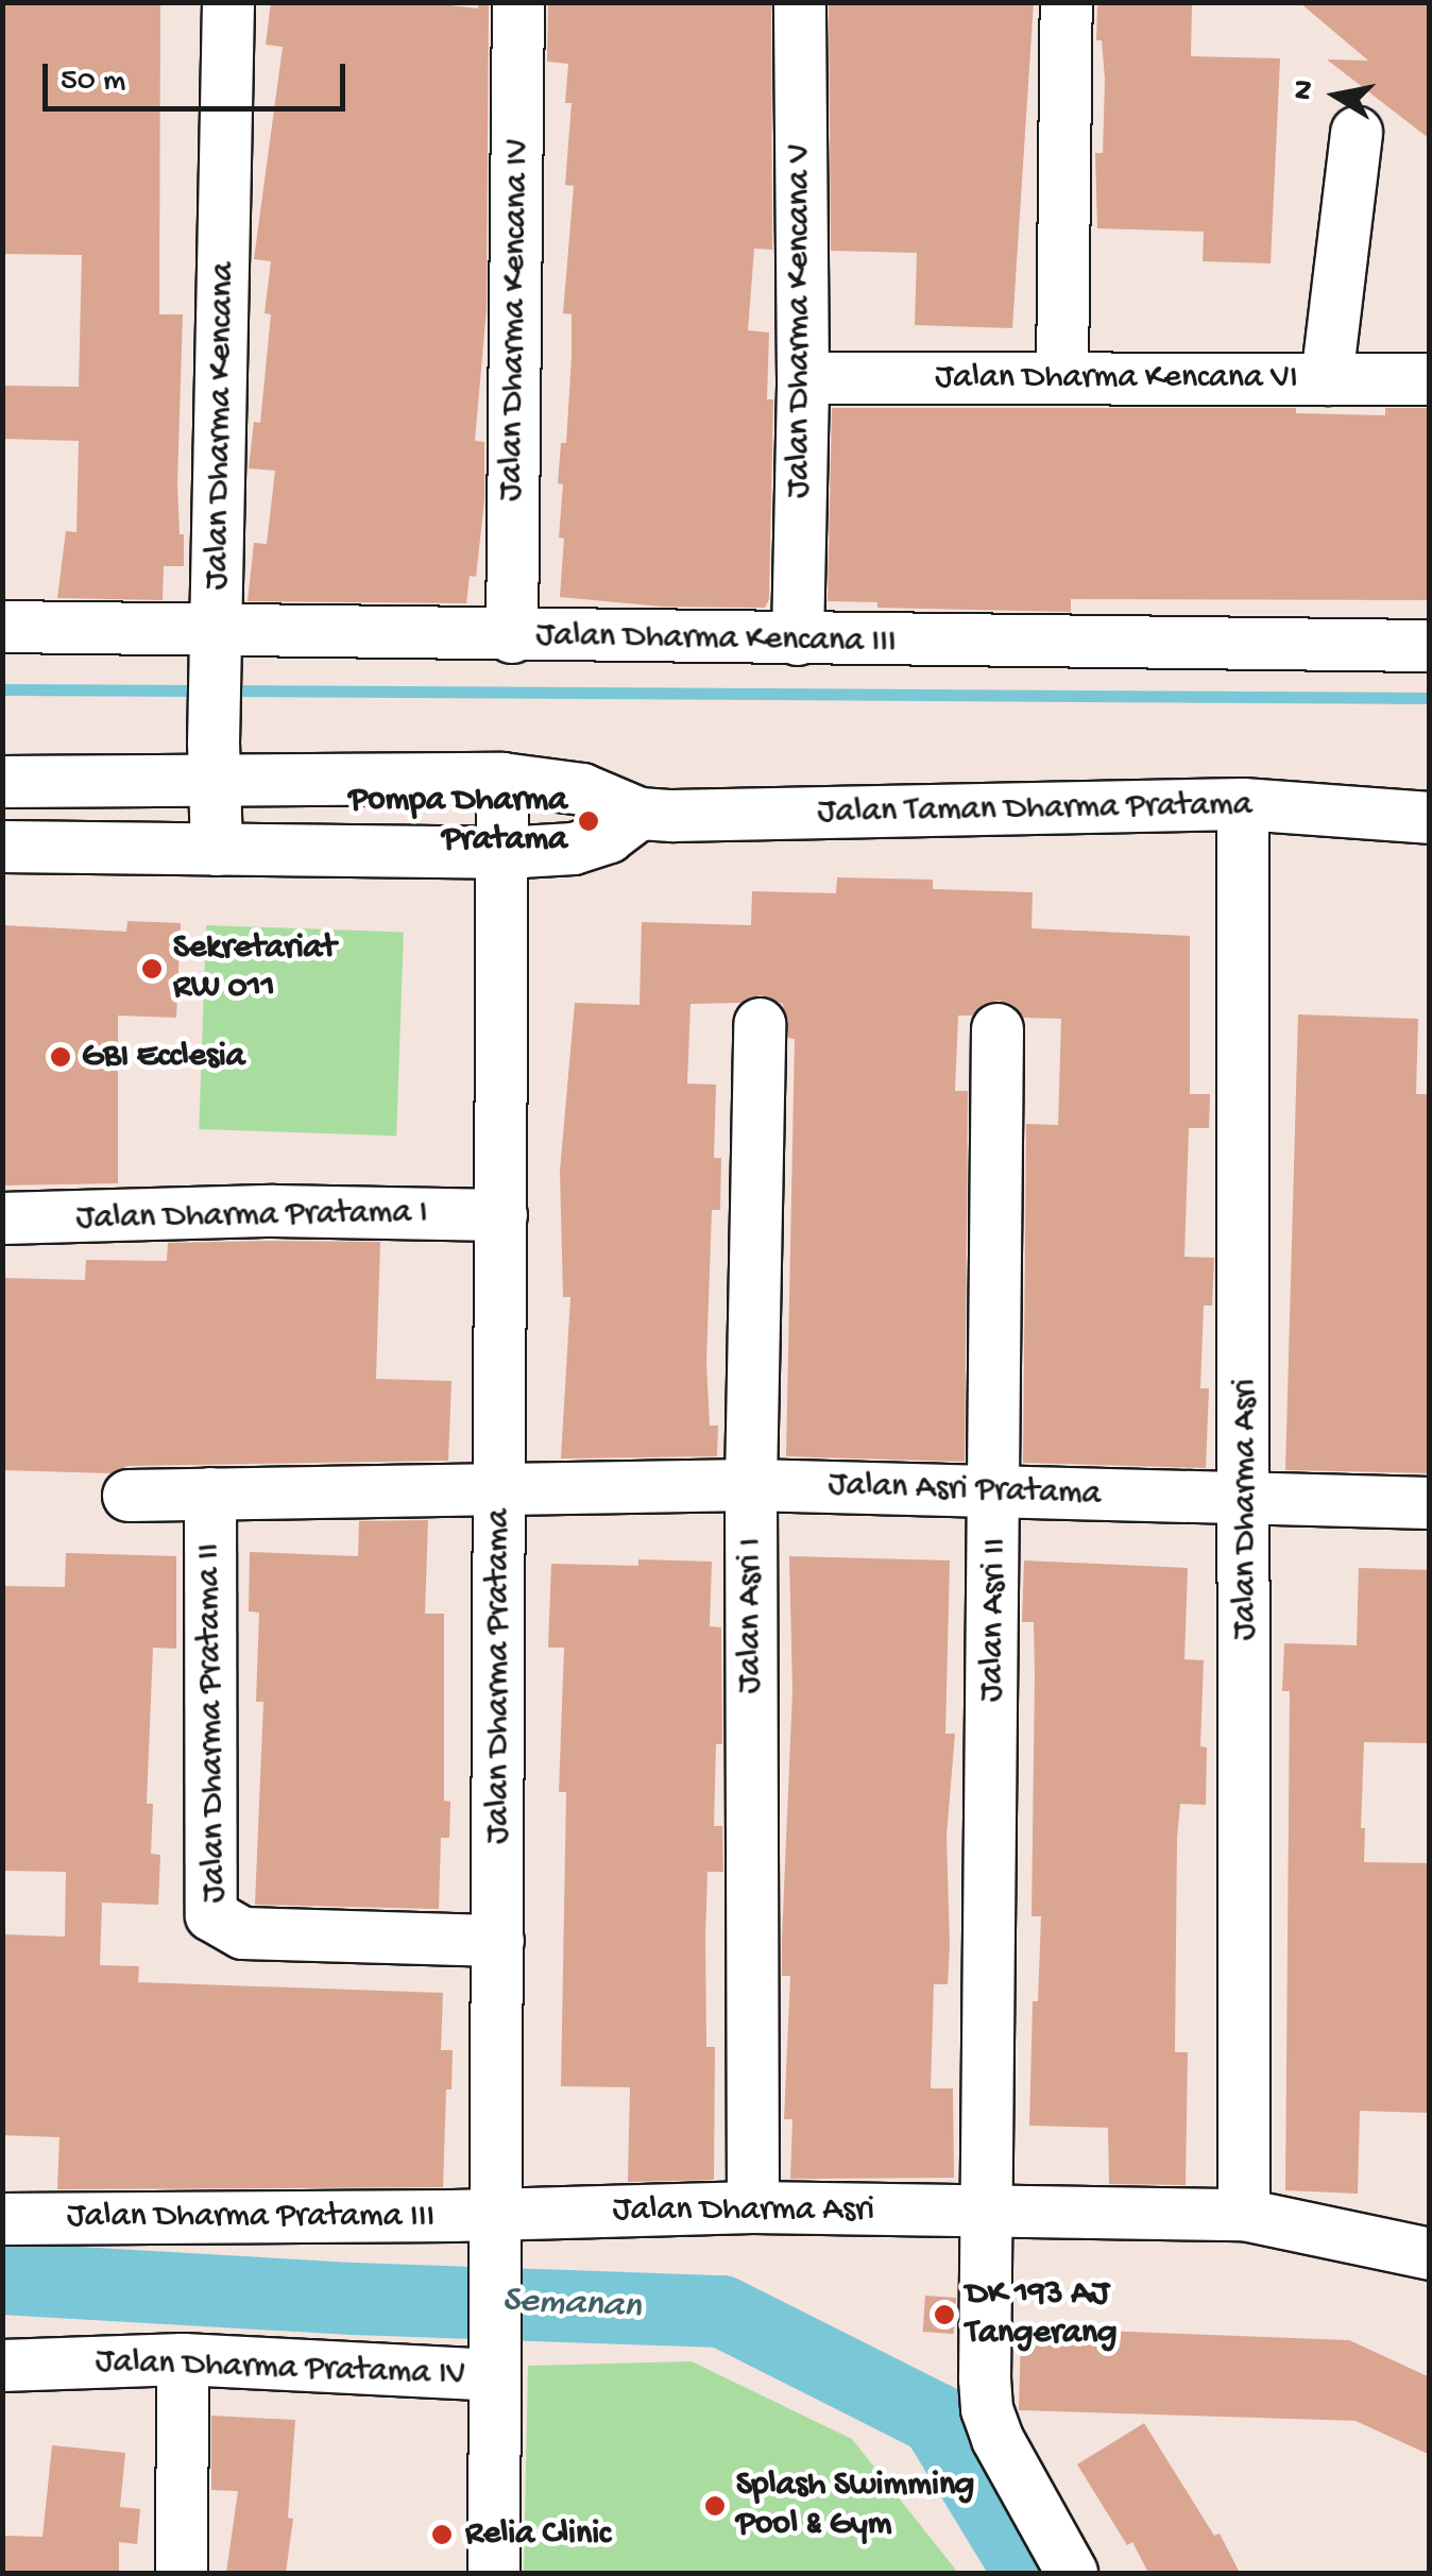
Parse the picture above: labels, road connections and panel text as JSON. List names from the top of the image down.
{
  "streets": {
    "street": [
      "Jalan Dharma Kencana IV",
      "Jalan Dharma Kencana V",
      "Jalan Dharma Kencana VI",
      "Jalan Dharma Kencana",
      "Jalan Dharma Kencana III",
      "Jalan Taman Dharma Pratama",
      "Jalan Dharma Pratama I",
      "Jalan Asri Pratama",
      "Jalan Dharma Asri",
      "Jalan Asri I",
      "Jalan Asri II",
      "Jalan Dharma Pratama",
      "Jalan Dharma Pratama II",
      "Jalan Dharma Pratama III",
      "Jalan Dharma Pratama IV"
    ]
  },
  "crossings": [
    ["Jalan Dharma Kencana IV", "Jalan Dharma Kencana III"],
    ["Jalan Dharma Kencana V", "Jalan Dharma Kencana VI"],
    ["Jalan Dharma Kencana V", "Jalan Dharma Kencana III"],
    ["Jalan Dharma Kencana", "Jalan Dharma Kencana III"],
    ["Jalan Dharma Kencana", "Jalan Taman Dharma Pratama"],
    ["Jalan Taman Dharma Pratama", "Jalan Dharma Asri"],
    ["Jalan Taman Dharma Pratama", "Jalan Dharma Pratama"],
    ["Jalan Dharma Pratama I", "Jalan Dharma Pratama"],
    ["Jalan Asri Pratama", "Jalan Dharma Asri"],
    ["Jalan Asri Pratama", "Jalan Asri I"],
    ["Jalan Asri Pratama", "Jalan Asri II"],
    ["Jalan Asri Pratama", "Jalan Dharma Pratama"],
    ["Jalan Asri Pratama", "Jalan Dharma Pratama II"],
    ["Jalan Dharma Asri", "Jalan Asri I"],
    ["Jalan Dharma Asri", "Jalan Asri II"],
    ["Jalan Dharma Asri", "Jalan Dharma Pratama"],
    ["Jalan Dharma Asri", "Jalan Dharma Pratama III"],
    ["Jalan Dharma Pratama", "Jalan Dharma Pratama II"],
    ["Jalan Dharma Pratama", "Jalan Dharma Pratama III"],
    ["Jalan Dharma Pratama", "Jalan Dharma Pratama IV"]
  ],
  "water": ["Semanan"],
  "places": [
    "Pompa Dharma Pratama",
    "Sekretariat RW 011",
    "GBI Ecclesia",
    "DK 193 AJ Tangerang",
    "Splash Swimming Pool & Gym",
    "Relia Clinic"
  ],
  "scale_bar": "50 m",
  "north": "left"
}
